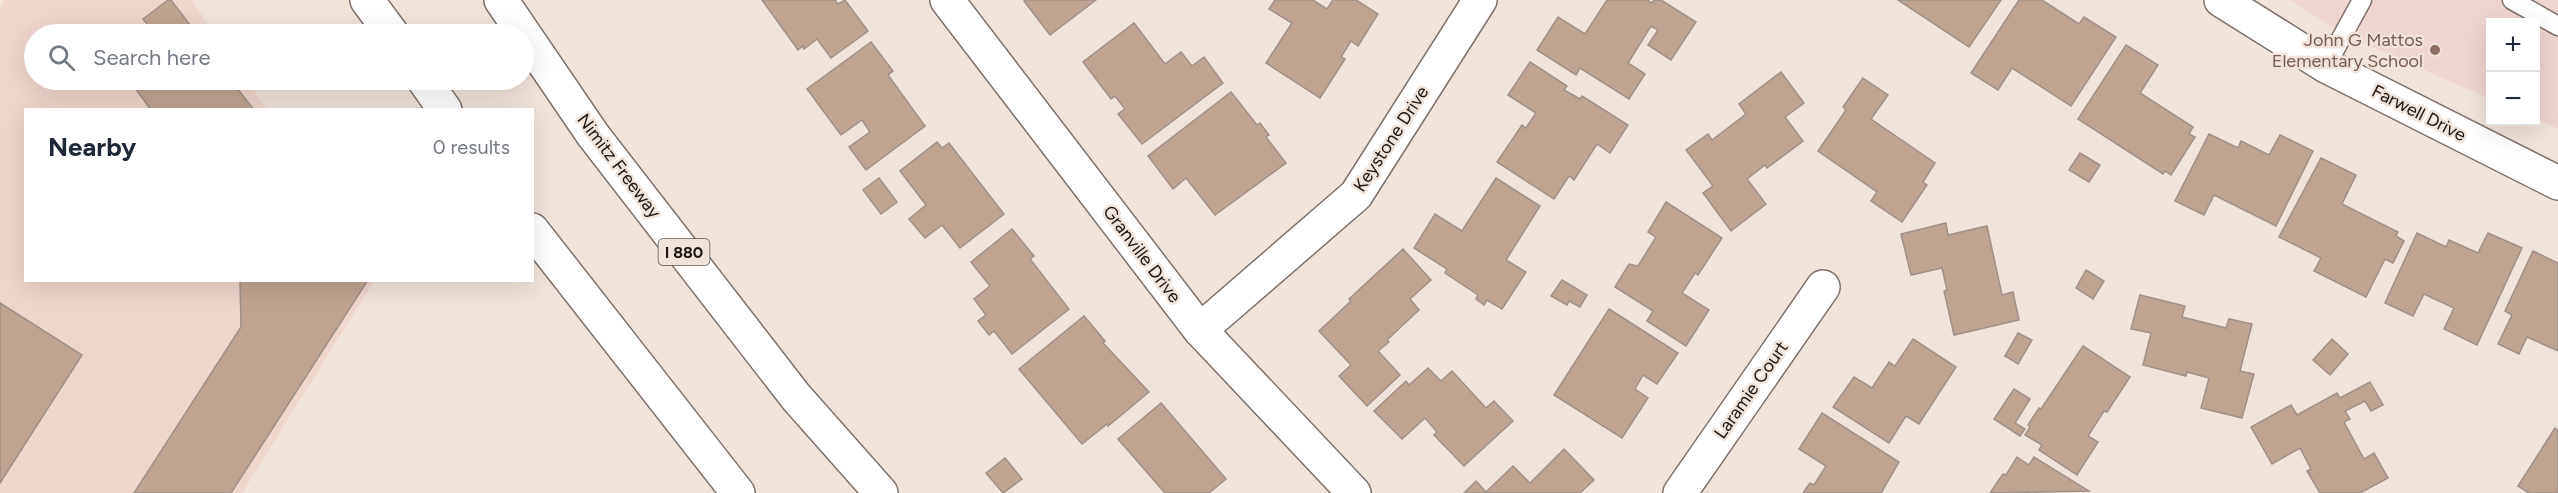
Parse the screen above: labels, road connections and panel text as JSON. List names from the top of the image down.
{
  "streets": {
    "main road": [
      "Farwell Drive",
      "Keystone Drive",
      "Nimitz Freeway",
      "I 880",
      "Granville Drive",
      "Laramie Court"
    ]
  },
  "crossings": [
    ["Keystone Drive", "Granville Drive"]
  ],
  "places": ["John G Mattos Elementary School"],
  "page": {
    "map_buttons": ["+", "−"],
    "search": "Search here",
    "heading": ["Nearby", "0 results"]
  }
}
